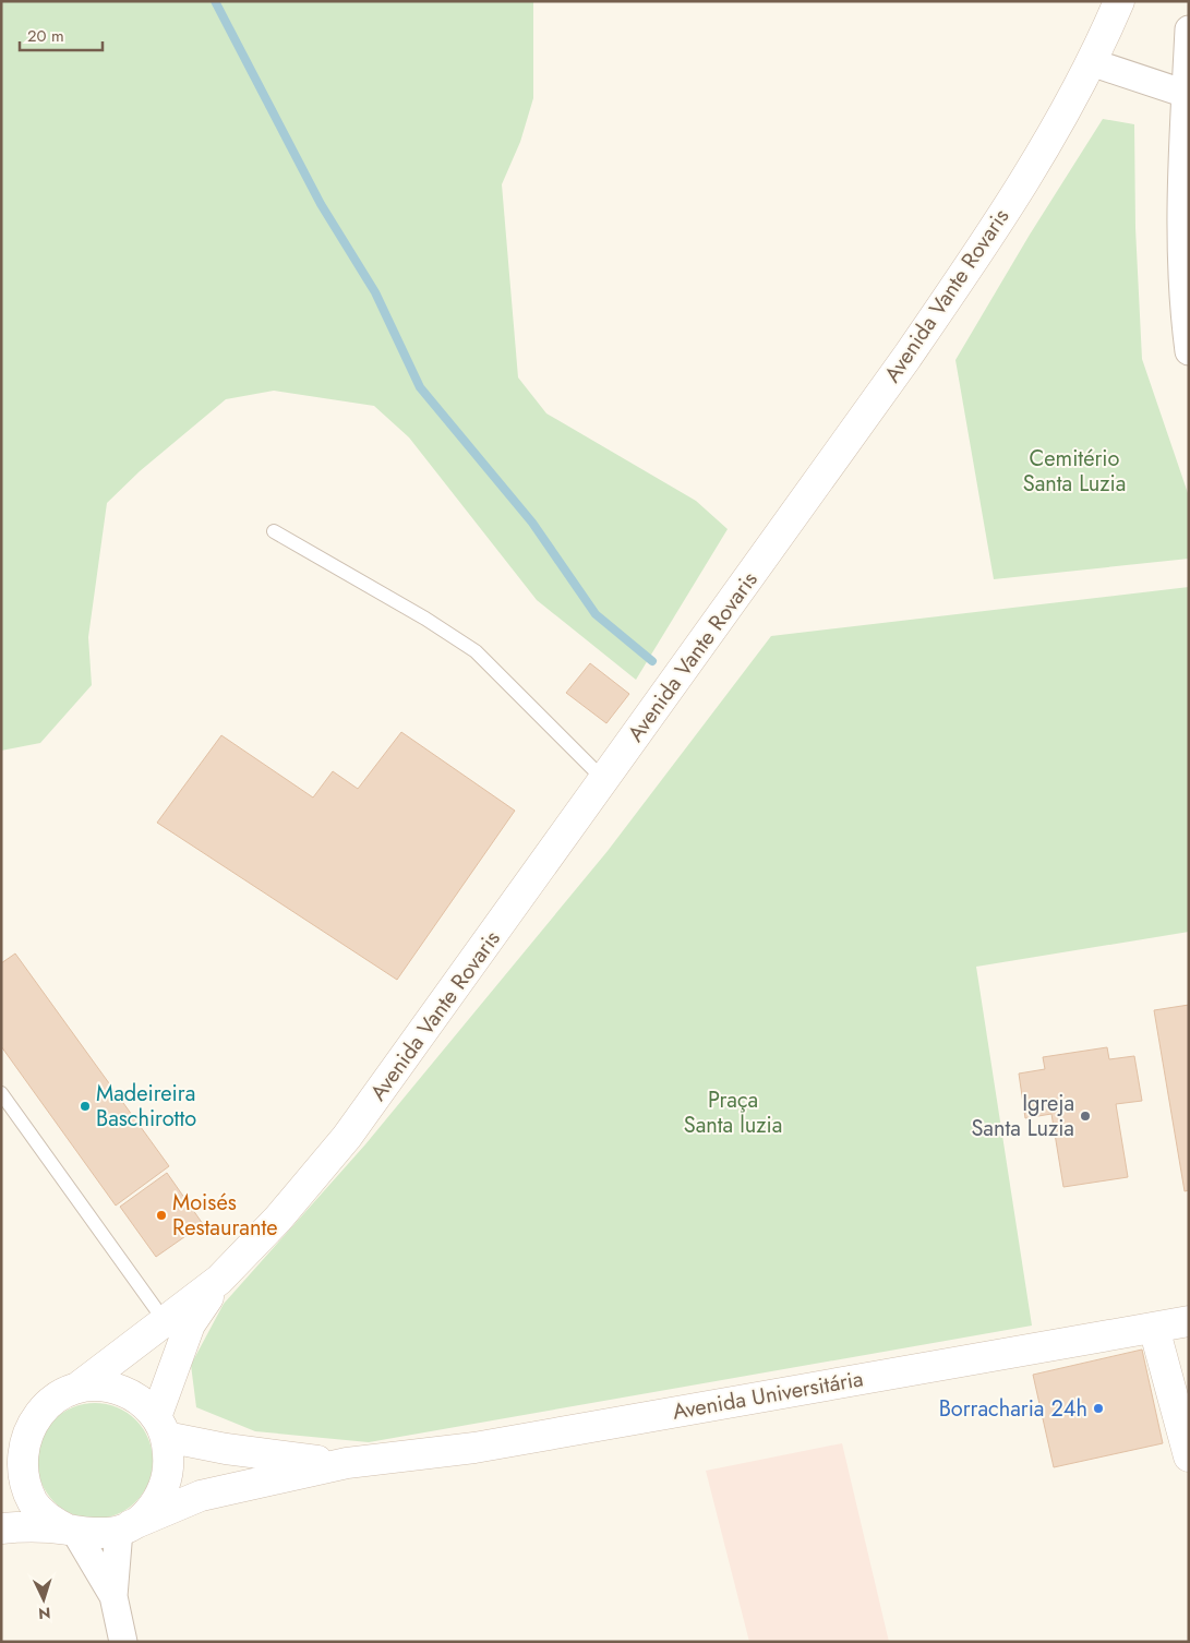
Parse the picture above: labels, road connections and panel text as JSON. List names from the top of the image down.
{
  "streets": {
    "main road": ["Avenida Vante Rovaris", "Avenida Universitária"]
  },
  "crossings": [
    ["Avenida Vante Rovaris", "Avenida Universitária"]
  ],
  "parks": ["Cemitério Santa Luzia", "Praça Santa luzia"],
  "places": [
    "Madeireira Baschirotto",
    "Igreja Santa Luzia",
    "Moisés Restaurante",
    "Borracharia 24h"
  ],
  "scale_bar": "20 m",
  "north": "bottom"
}
